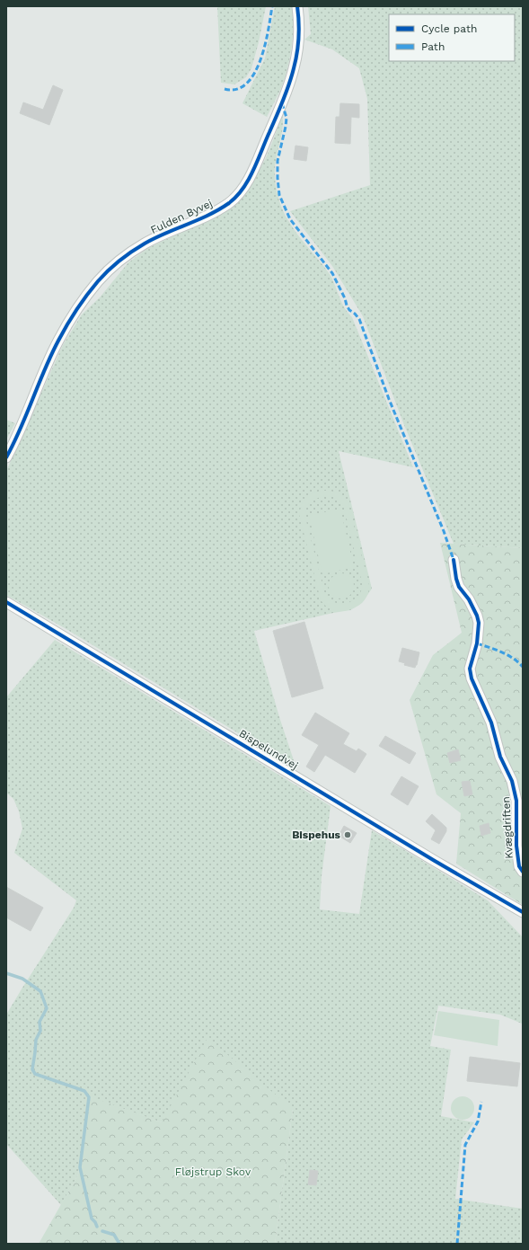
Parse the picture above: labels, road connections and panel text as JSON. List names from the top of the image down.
{
  "streets": {
    "street": ["Fulden Byvej", "Bispelundvej", "Kvægdriften"]
  },
  "parks": ["Fløjstrup Skov"],
  "places": ["Bispehus"],
  "legend": ["Cycle path", "Path"]
}
